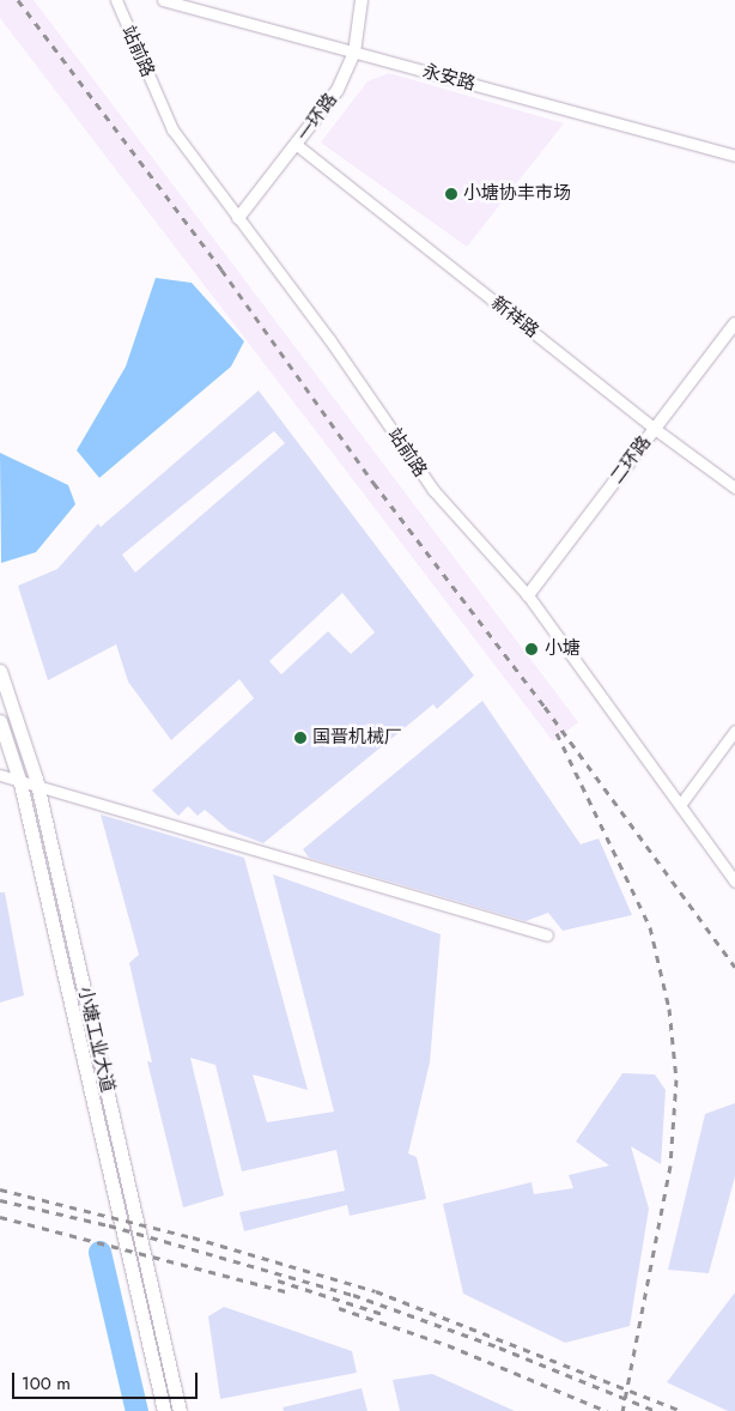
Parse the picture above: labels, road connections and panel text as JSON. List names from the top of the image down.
{
  "streets": {
    "main road": ["小塘工业大道"],
    "street": [
      "站前路",
      "永安路",
      "一环路",
      "新祥路",
      "二环路"
    ]
  },
  "crossings": [
    ["站前路", "一环路"],
    ["站前路", "二环路"],
    ["永安路", "一环路"],
    ["一环路", "新祥路"],
    ["新祥路", "二环路"]
  ],
  "places": ["小塘协丰市场", "小塘", "国晋机械厂"],
  "scale_bar": "100 m"
}
